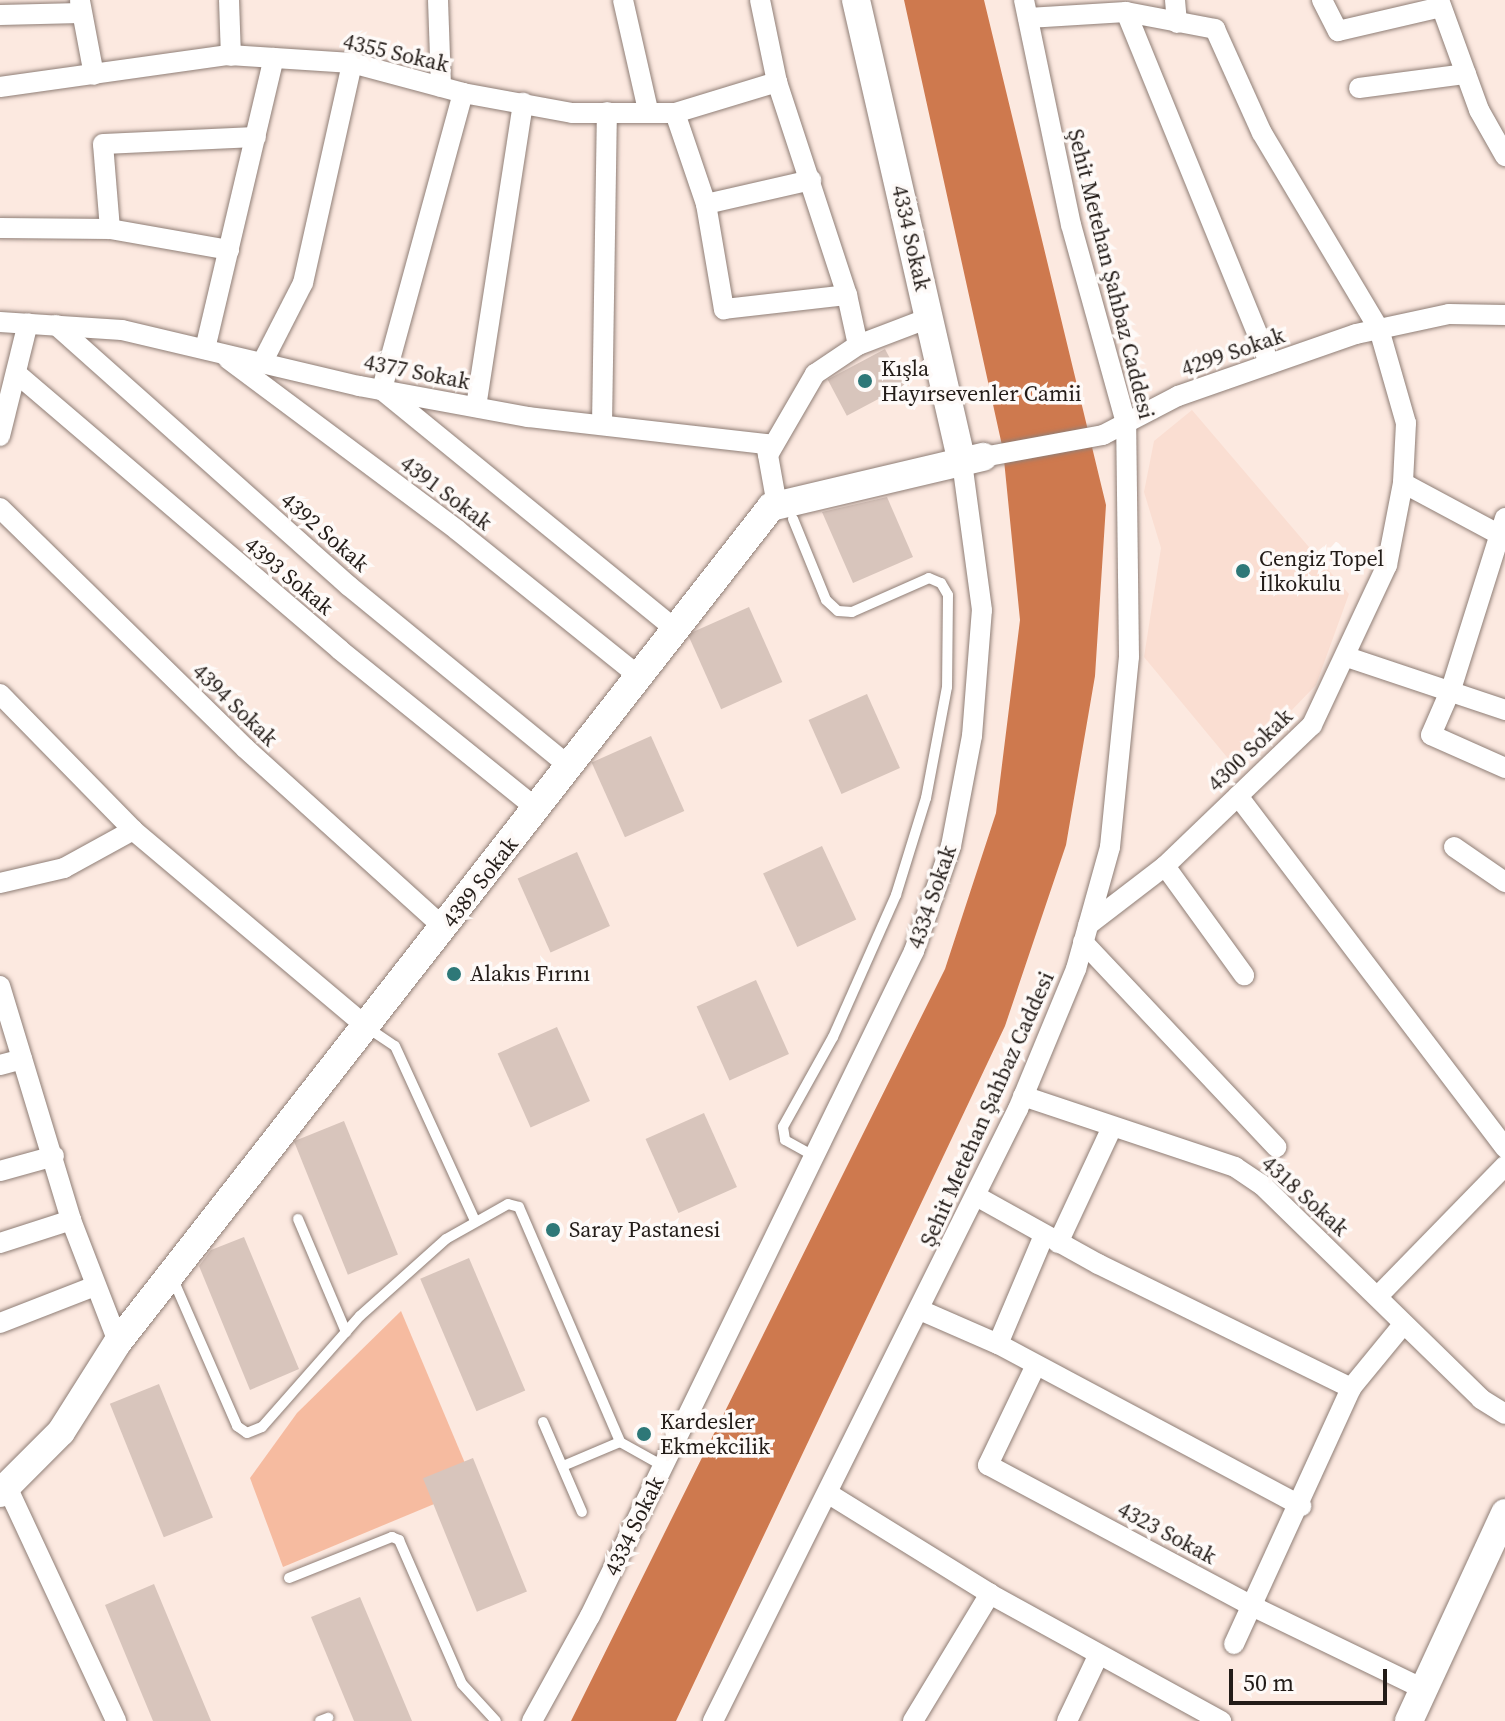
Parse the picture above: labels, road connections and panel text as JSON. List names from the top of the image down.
{
  "streets": {
    "main road": ["4334 Sokak", "4389 Sokak"],
    "street": [
      "4355 Sokak",
      "Şehit Metehan Şahbaz Caddesi",
      "4299 Sokak",
      "4377 Sokak",
      "4391 Sokak",
      "4392 Sokak",
      "4393 Sokak",
      "4394 Sokak",
      "4300 Sokak",
      "4318 Sokak",
      "4323 Sokak"
    ]
  },
  "crossings": [
    ["4334 Sokak", "4299 Sokak"],
    ["Şehit Metehan Şahbaz Caddesi", "4299 Sokak"],
    ["Şehit Metehan Şahbaz Caddesi", "4300 Sokak"],
    ["Şehit Metehan Şahbaz Caddesi", "4318 Sokak"],
    ["4299 Sokak", "4300 Sokak"],
    ["4377 Sokak", "4391 Sokak"],
    ["4377 Sokak", "4392 Sokak"],
    ["4391 Sokak", "4389 Sokak"],
    ["4392 Sokak", "4389 Sokak"],
    ["4393 Sokak", "4389 Sokak"],
    ["4394 Sokak", "4389 Sokak"]
  ],
  "places": [
    "Kışla Hayırsevenler Camii",
    "Cengiz Topel İlkokulu",
    "Alakıs Fırını",
    "Saray Pastanesi",
    "Kardesler Ekmekcilik"
  ],
  "scale_bar": "50 m"
}
